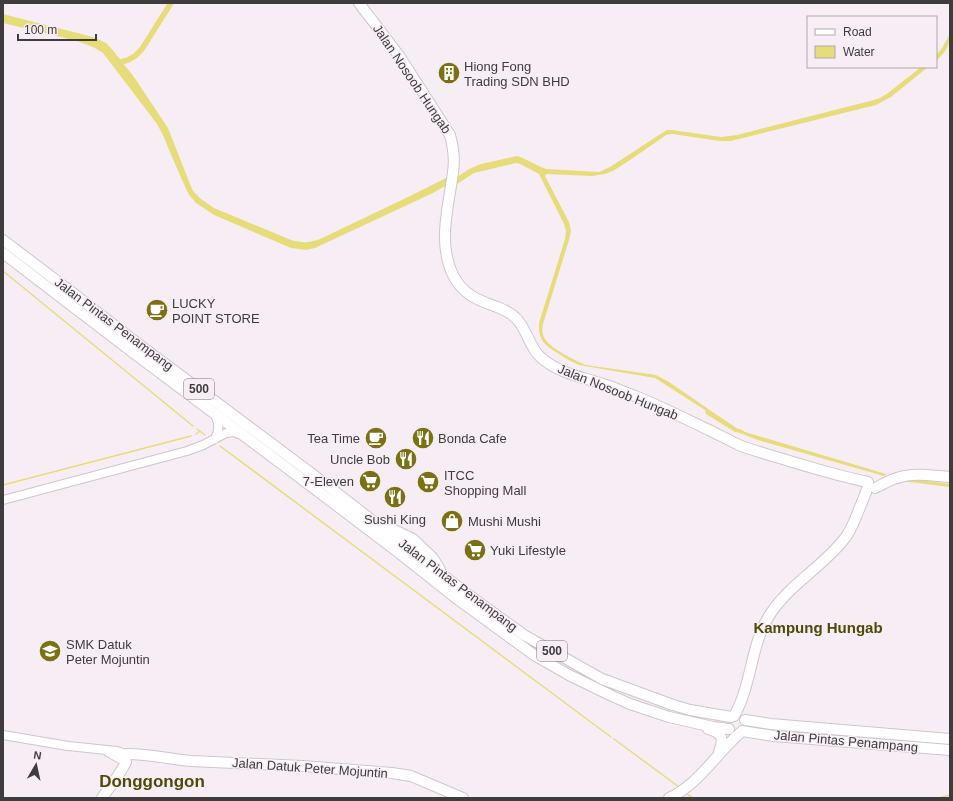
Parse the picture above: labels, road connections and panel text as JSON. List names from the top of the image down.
{
  "streets": {
    "main road": [
      "Jalan Nosoob Hungab",
      "Jalan Pintas Penampang",
      "500",
      "Jalan Datuk Peter Mojuntin"
    ]
  },
  "crossings": [
    ["Jalan Pintas Penampang", "500"]
  ],
  "districts": ["Kampung Hungab", "Donggongon"],
  "places": {
    "building": ["Hiong Fong Trading SDN BHD"],
    "cafe": ["LUCKY POINT STORE", "Tea Time"],
    "restaurant": ["Bonda Cafe", "Uncle Bob", "Sushi King"],
    "supermarket": ["7-Eleven", "ITCC Shopping Mall", "Yuki Lifestyle"],
    "shop": ["Mushi Mushi"],
    "school or university": ["SMK Datuk Peter Mojuntin"]
  },
  "legend": ["Road", "Water"],
  "scale_bar": "100 m",
  "north": "top"
}
